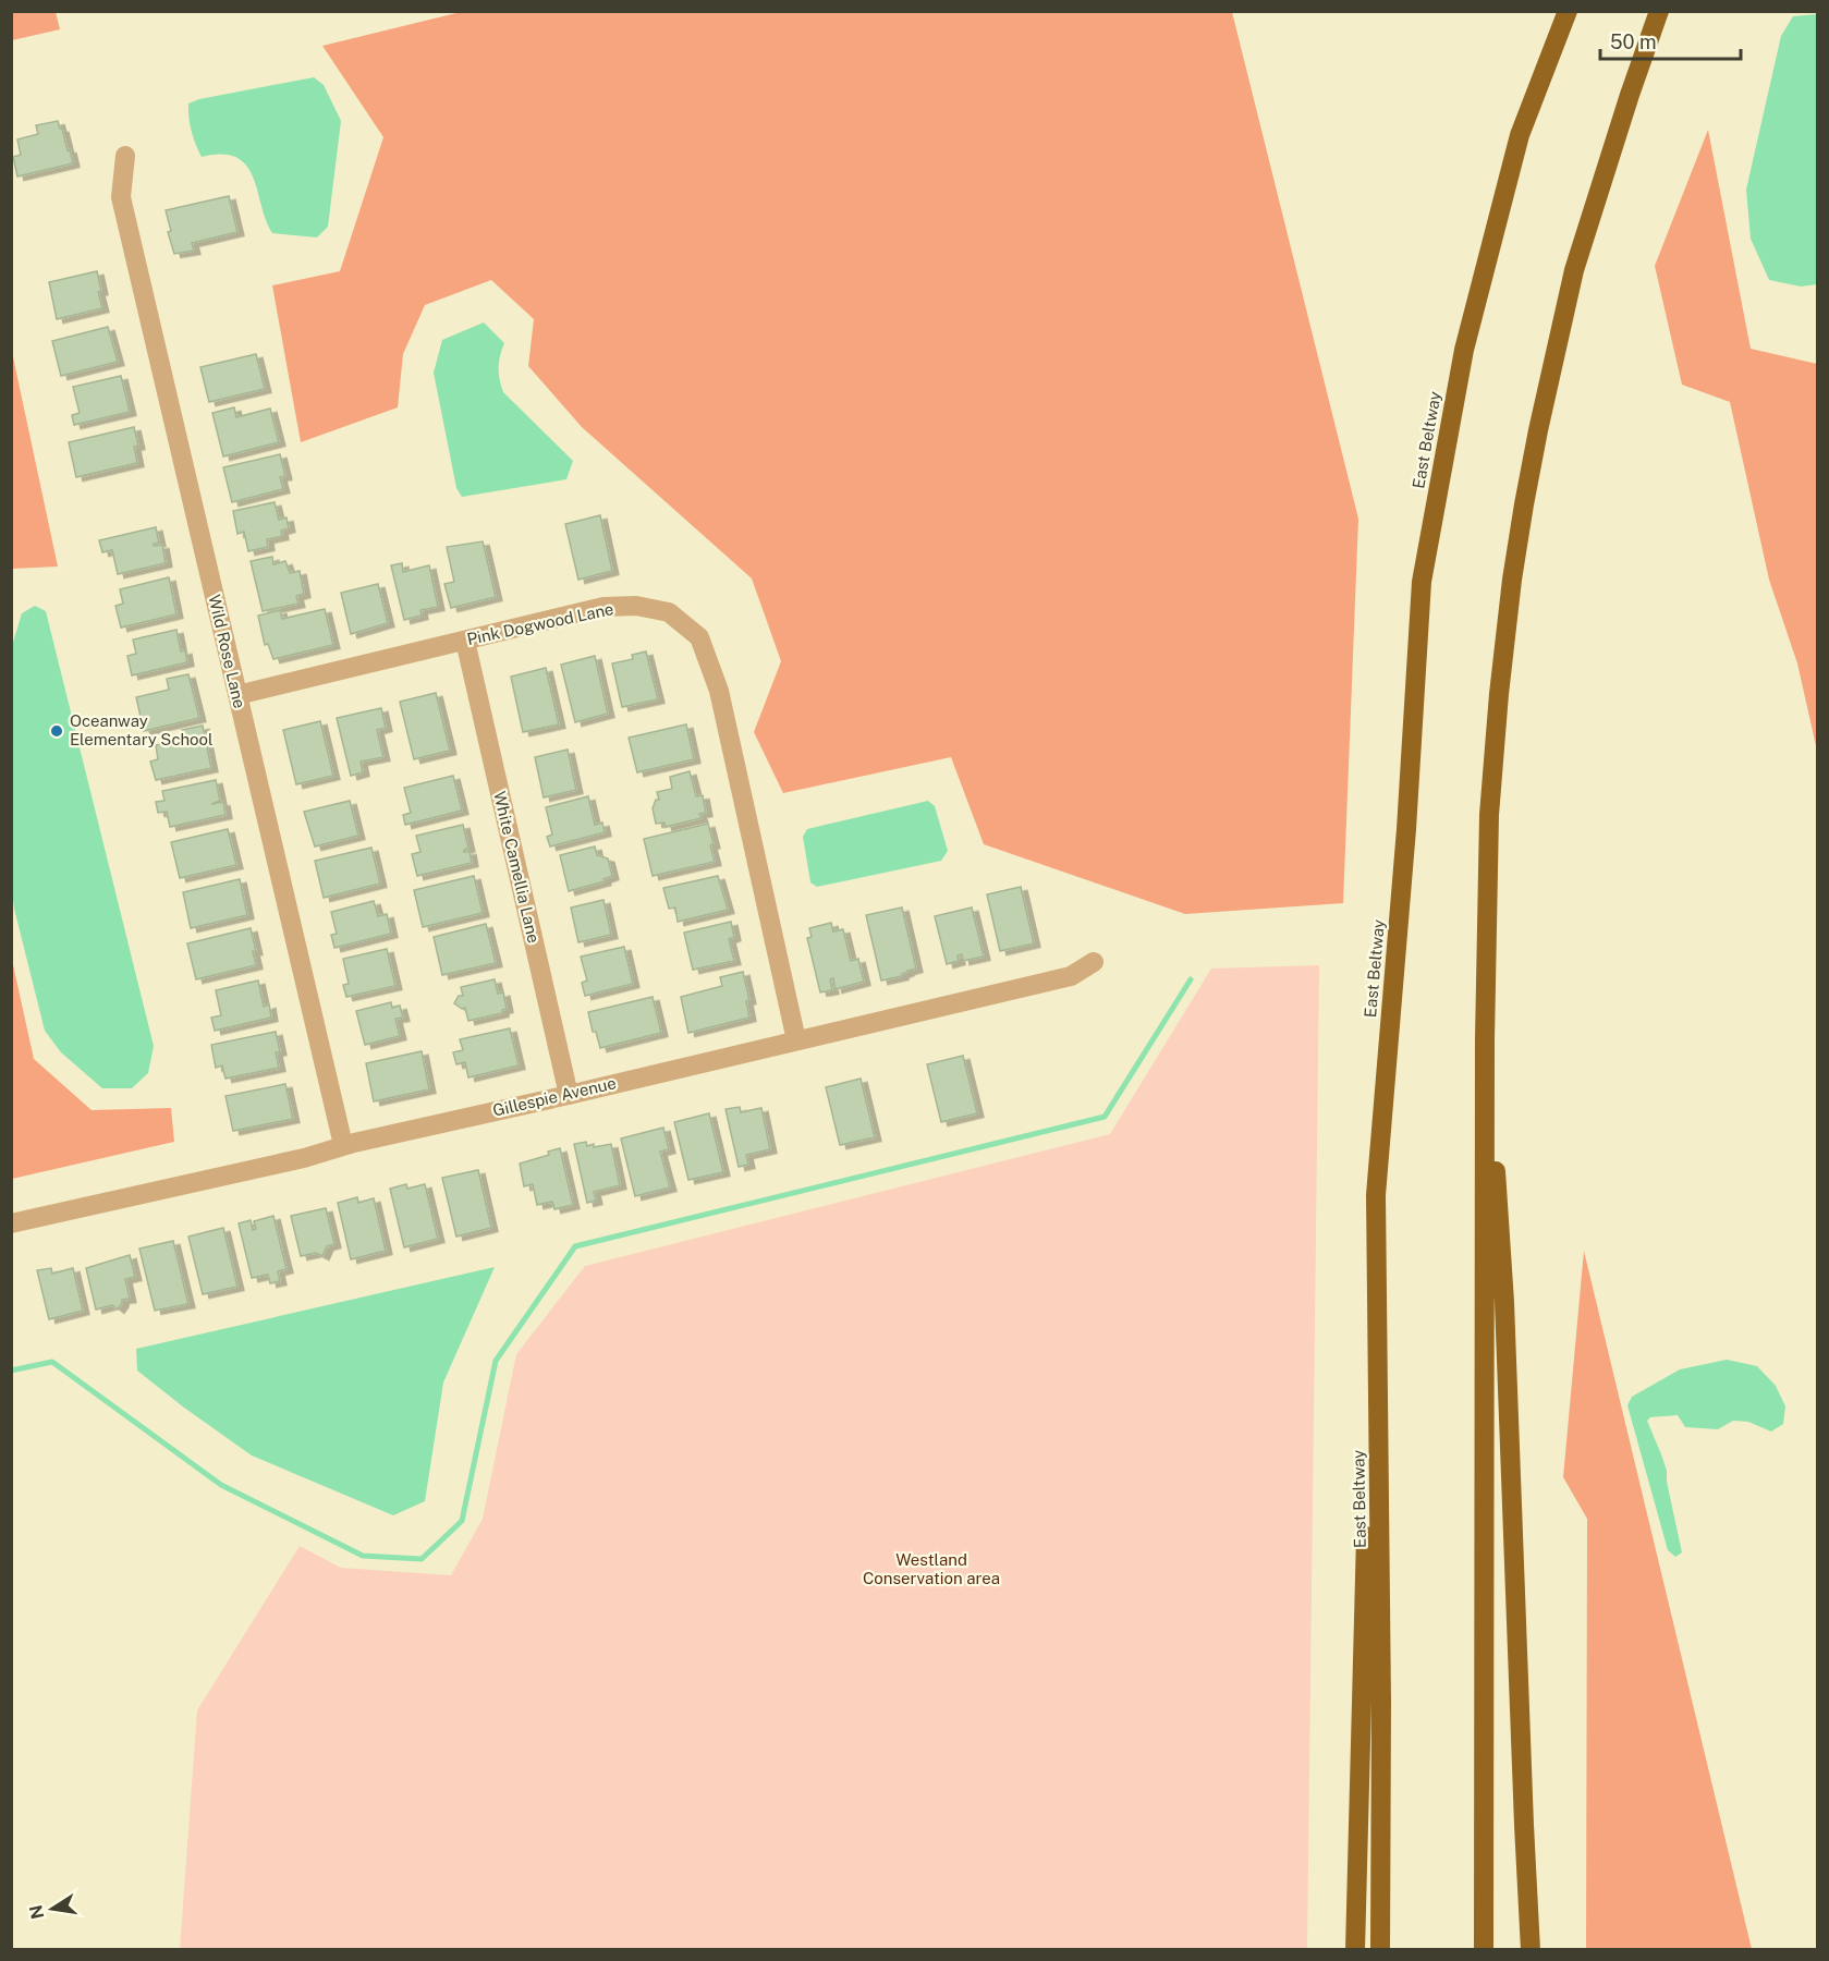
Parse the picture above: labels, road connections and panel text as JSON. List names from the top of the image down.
{
  "streets": {
    "highway": ["East Beltway"],
    "street": [
      "Pink Dogwood Lane",
      "Wild Rose Lane",
      "White Camellia Lane",
      "Gillespie Avenue"
    ]
  },
  "crossings": [
    ["Pink Dogwood Lane", "Wild Rose Lane"],
    ["Pink Dogwood Lane", "White Camellia Lane"],
    ["Pink Dogwood Lane", "Gillespie Avenue"],
    ["Wild Rose Lane", "Gillespie Avenue"],
    ["White Camellia Lane", "Gillespie Avenue"]
  ],
  "parks": ["Westland Conservation area"],
  "places": ["Oceanway Elementary School"],
  "scale_bar": "50 m",
  "north": "left"
}
